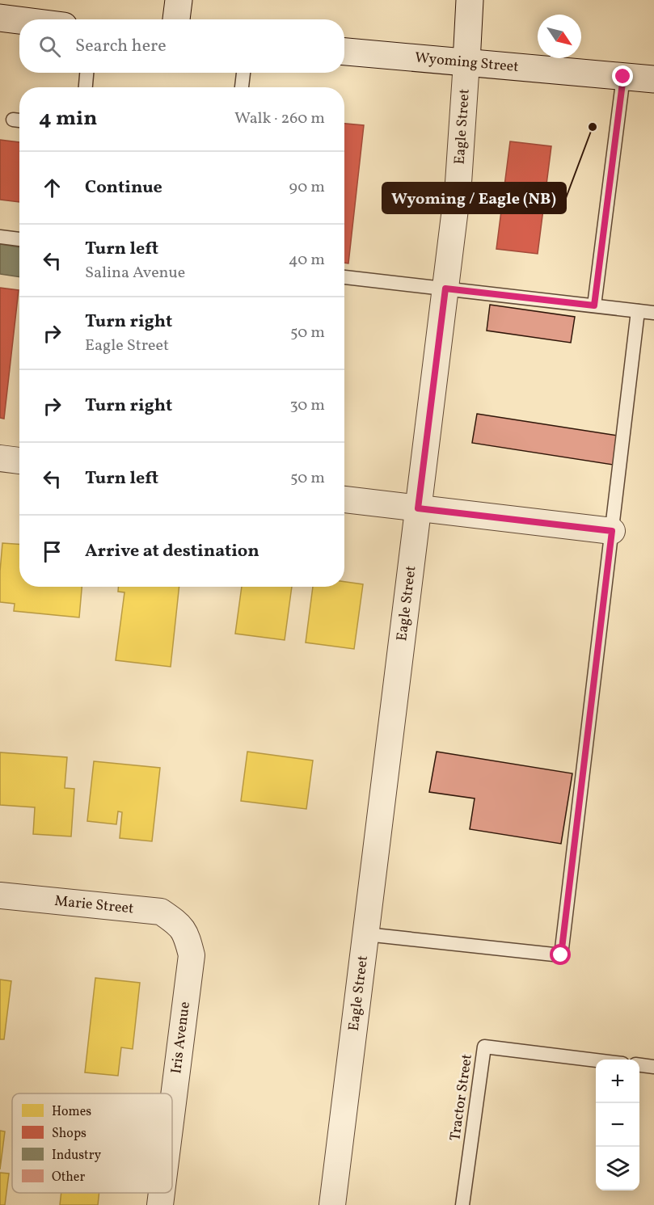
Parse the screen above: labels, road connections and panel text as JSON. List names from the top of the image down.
{
  "streets": {
    "main road": ["Wyoming Street", "Eagle Street"],
    "street": ["Marie Street", "Iris Avenue"],
    "lane": ["Tractor Street"]
  },
  "crossings": [
    ["Wyoming Street", "Eagle Street"],
    ["Marie Street", "Iris Avenue"]
  ],
  "places": ["Wyoming / Eagle (NB)"],
  "legend": [
    "Homes",
    "Shops",
    "Industry",
    "Other"
  ],
  "north": "bottom right",
  "page": {
    "search": "Search here",
    "heading": ["4 min", "Walk · 260 m"],
    "list": [
      ["Continue", "90 m"],
      ["Turn left", "Salina Avenue", "40 m"],
      ["Turn right", "Eagle Street", "50 m"],
      ["Turn right", "30 m"],
      ["Turn left", "50 m"],
      "Arrive at destination"
    ],
    "map_buttons": ["+", "−"]
  }
}
